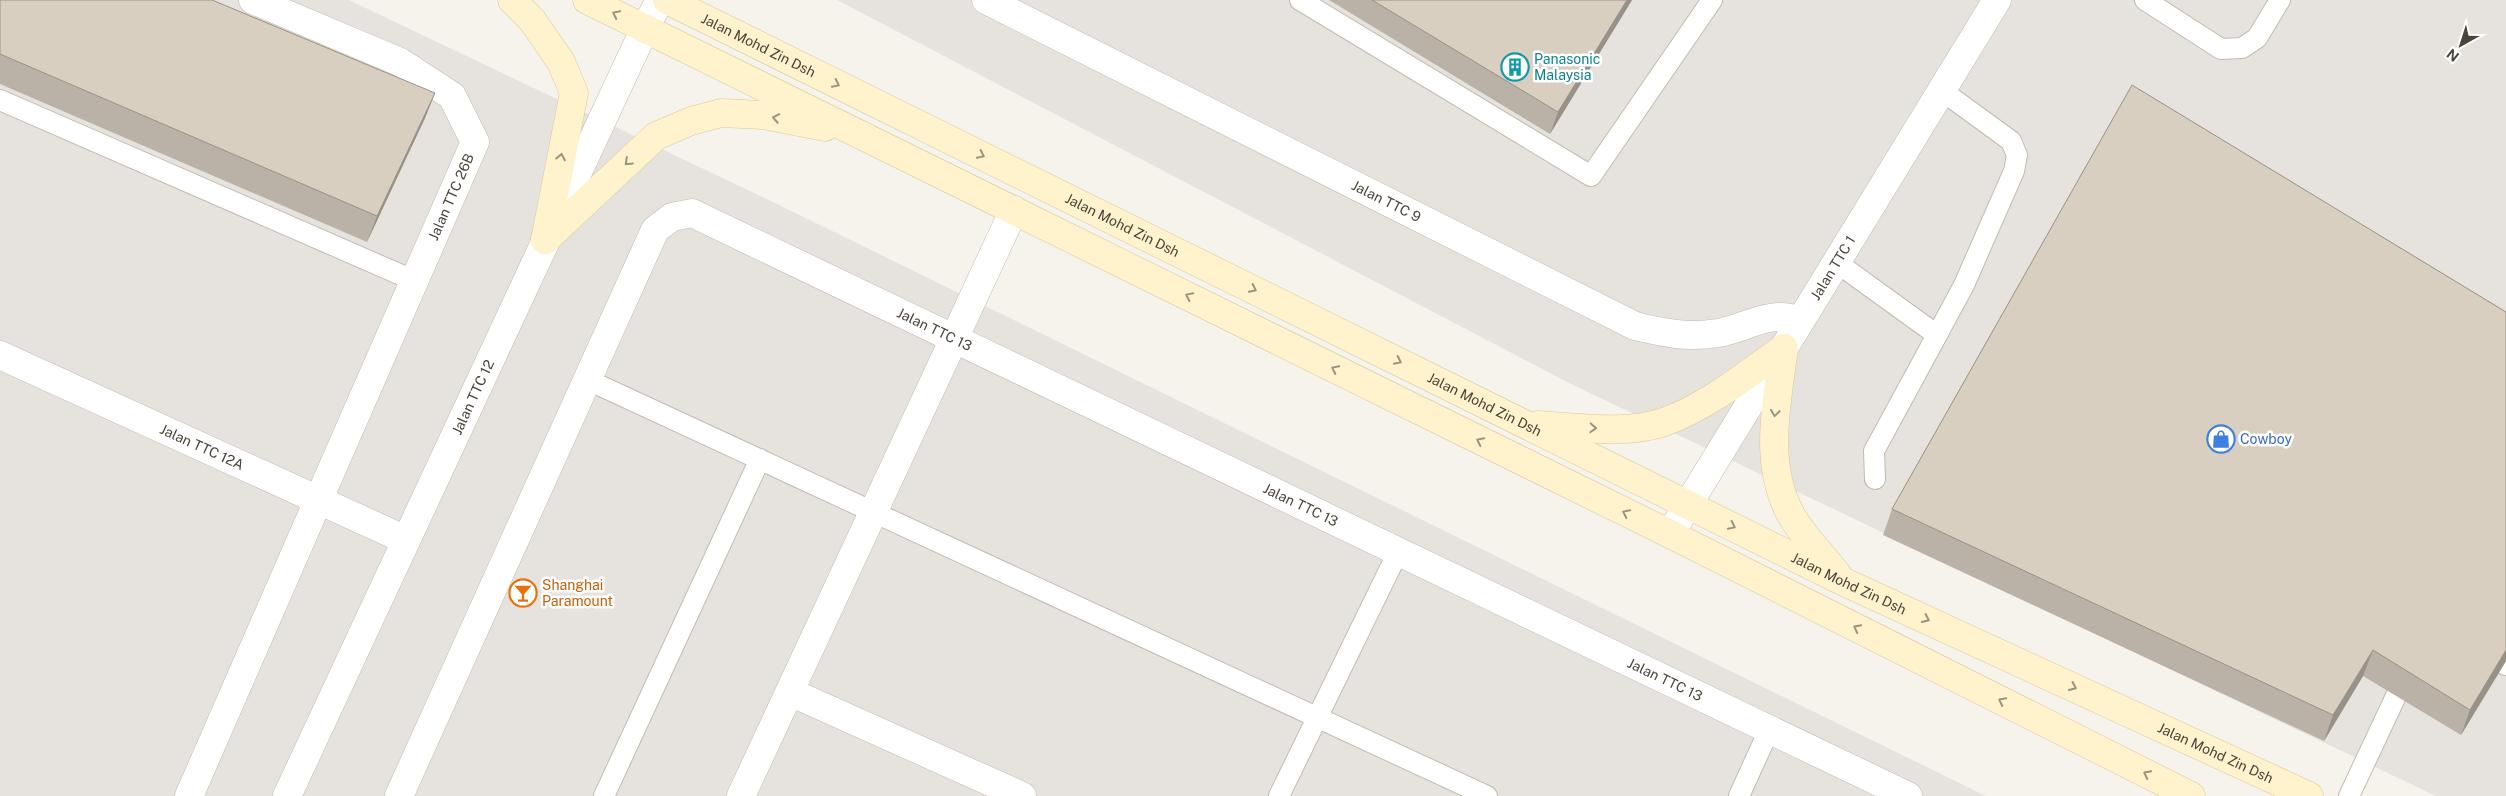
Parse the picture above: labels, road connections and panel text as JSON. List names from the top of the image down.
{
  "streets": {
    "main road": ["Jalan Mohd Zin Dsh"],
    "street": [
      "Jalan TTC 26B",
      "Jalan TTC 9",
      "Jalan TTC 1",
      "Jalan TTC 13",
      "Jalan TTC 12",
      "Jalan TTC 12A"
    ]
  },
  "crossings": [
    ["Jalan Mohd Zin Dsh", "Jalan TTC 1"],
    ["Jalan TTC 26B", "Jalan TTC 12A"],
    ["Jalan TTC 9", "Jalan TTC 1"],
    ["Jalan TTC 12", "Jalan TTC 12A"]
  ],
  "places": {
    "building": ["Panasonic Malaysia"],
    "shop": ["Cowboy"],
    "bar": ["Shanghai Paramount"]
  },
  "north": "bottom left"
}
